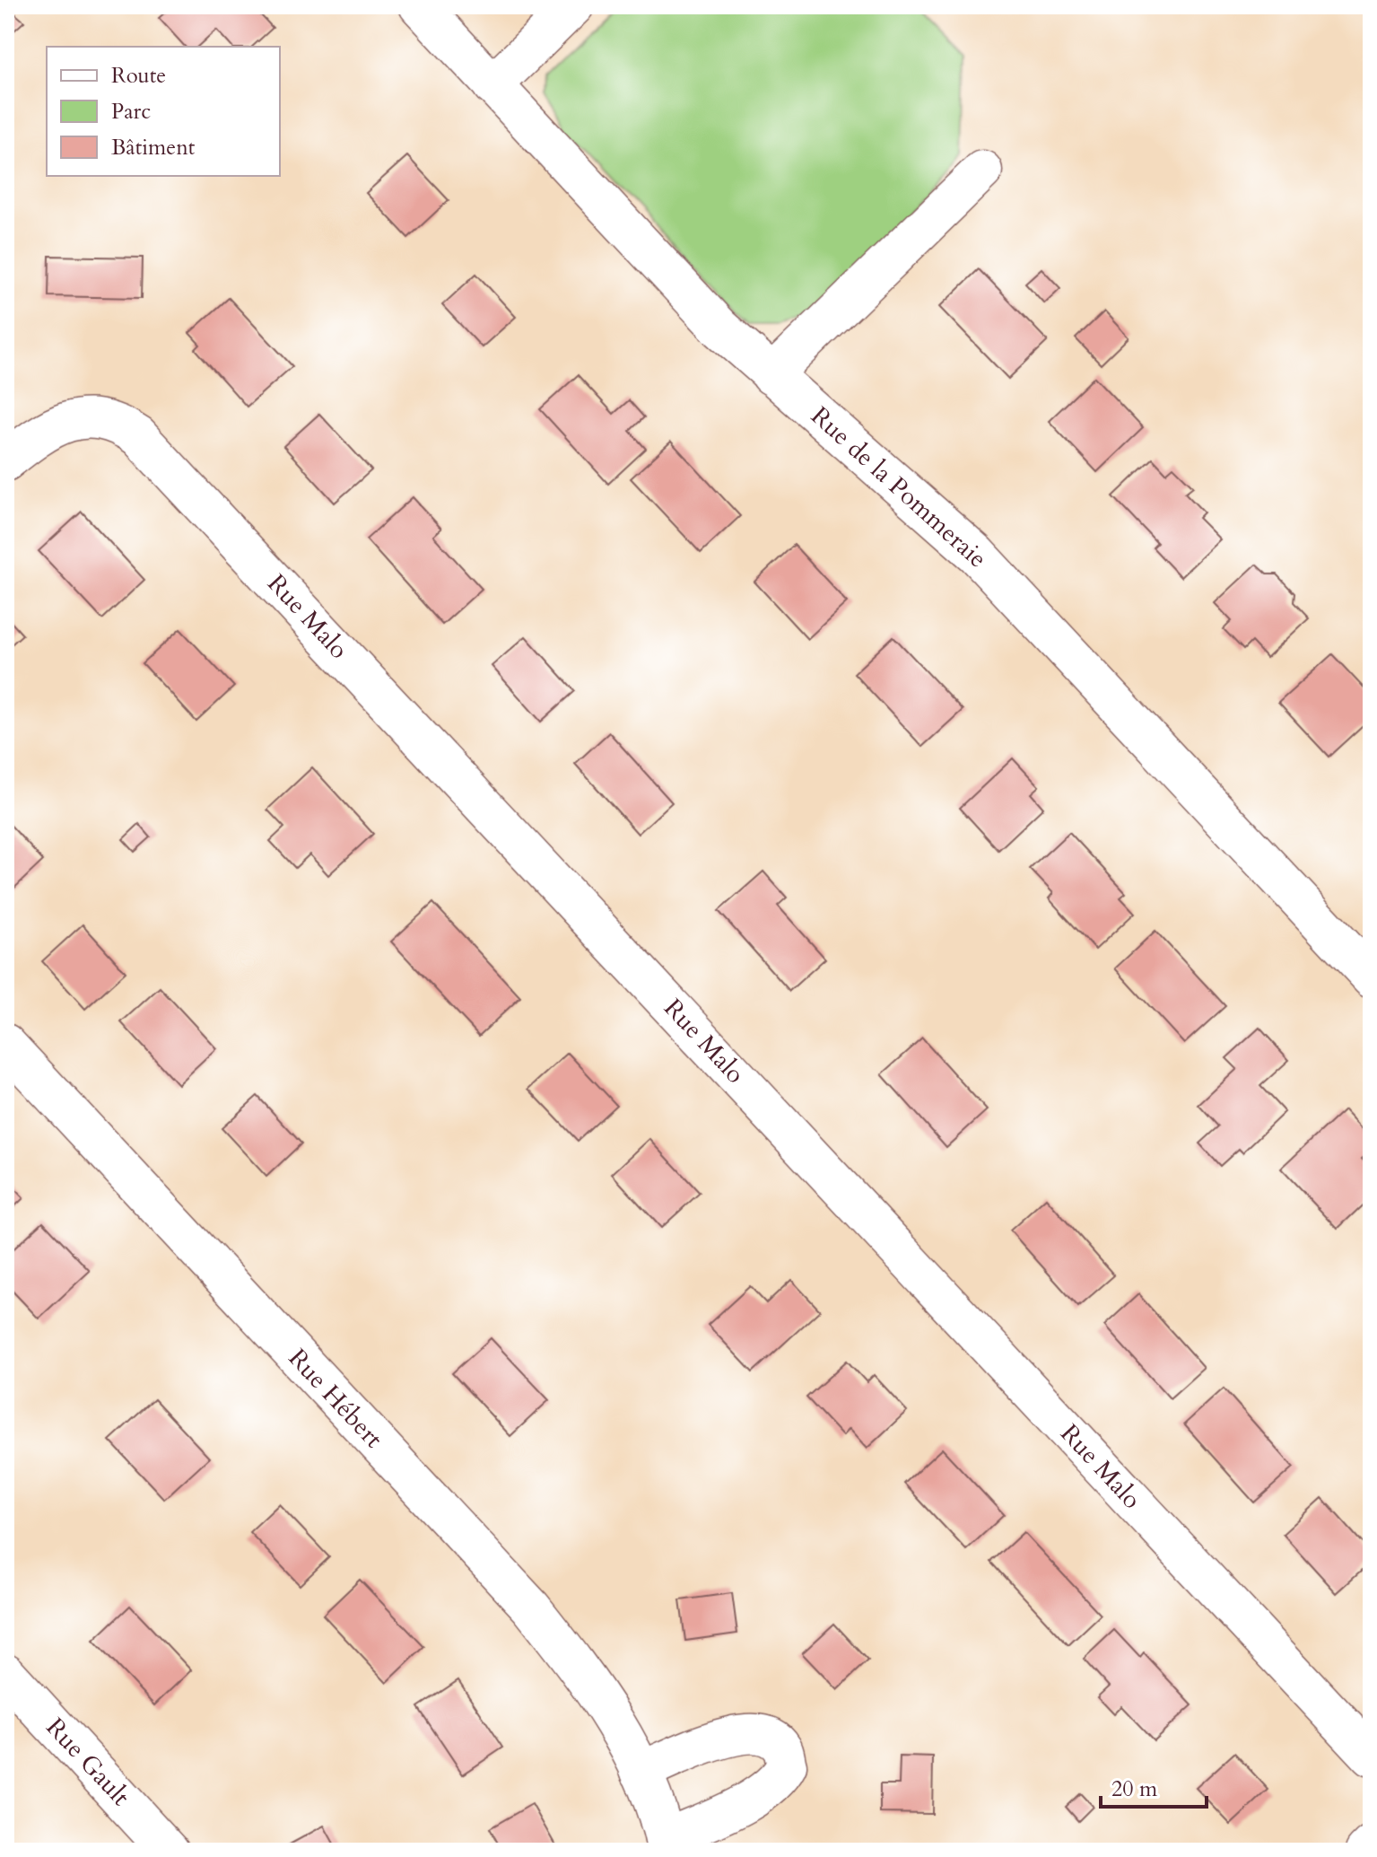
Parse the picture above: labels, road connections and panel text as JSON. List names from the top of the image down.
{
  "streets": {
    "street": [
      "Rue de la Pommeraie",
      "Rue Malo",
      "Rue Hébert",
      "Rue Gault"
    ]
  },
  "legend": ["Route", "Parc", "Bâtiment"],
  "scale_bar": "20 m"
}
